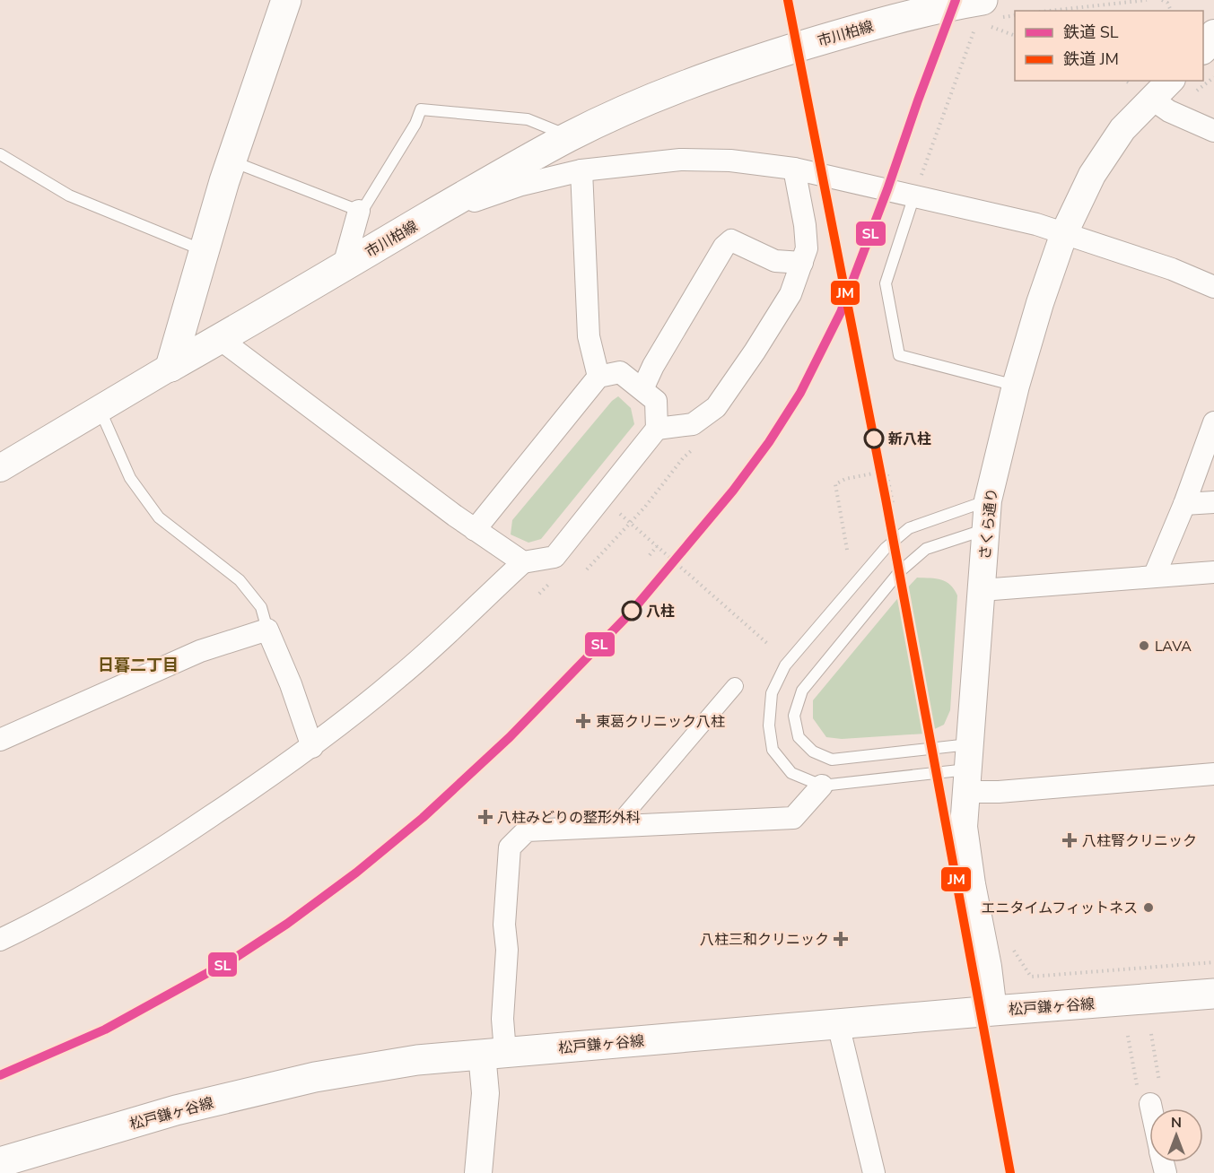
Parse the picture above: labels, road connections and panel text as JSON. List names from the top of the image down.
{
  "streets": {
    "main road": ["市川柏線", "松戸鎌ヶ谷線"],
    "street": ["さくら通り"]
  },
  "crossings": [
    ["さくら通り", "松戸鎌ヶ谷線"]
  ],
  "districts": ["日暮二丁目"],
  "places": {
    "other": [
      "新八柱",
      "八柱",
      "LAVA",
      "エニタイムフィットネス"
    ],
    "health": [
      "東葛クリニック八柱",
      "八柱みどりの整形外科",
      "八柱腎クリニック",
      "八柱三和クリニック"
    ]
  },
  "lines": ["rail line SL", "rail line JM"],
  "legend": ["鉄道 SL", "鉄道 JM"],
  "north": "top"
}
